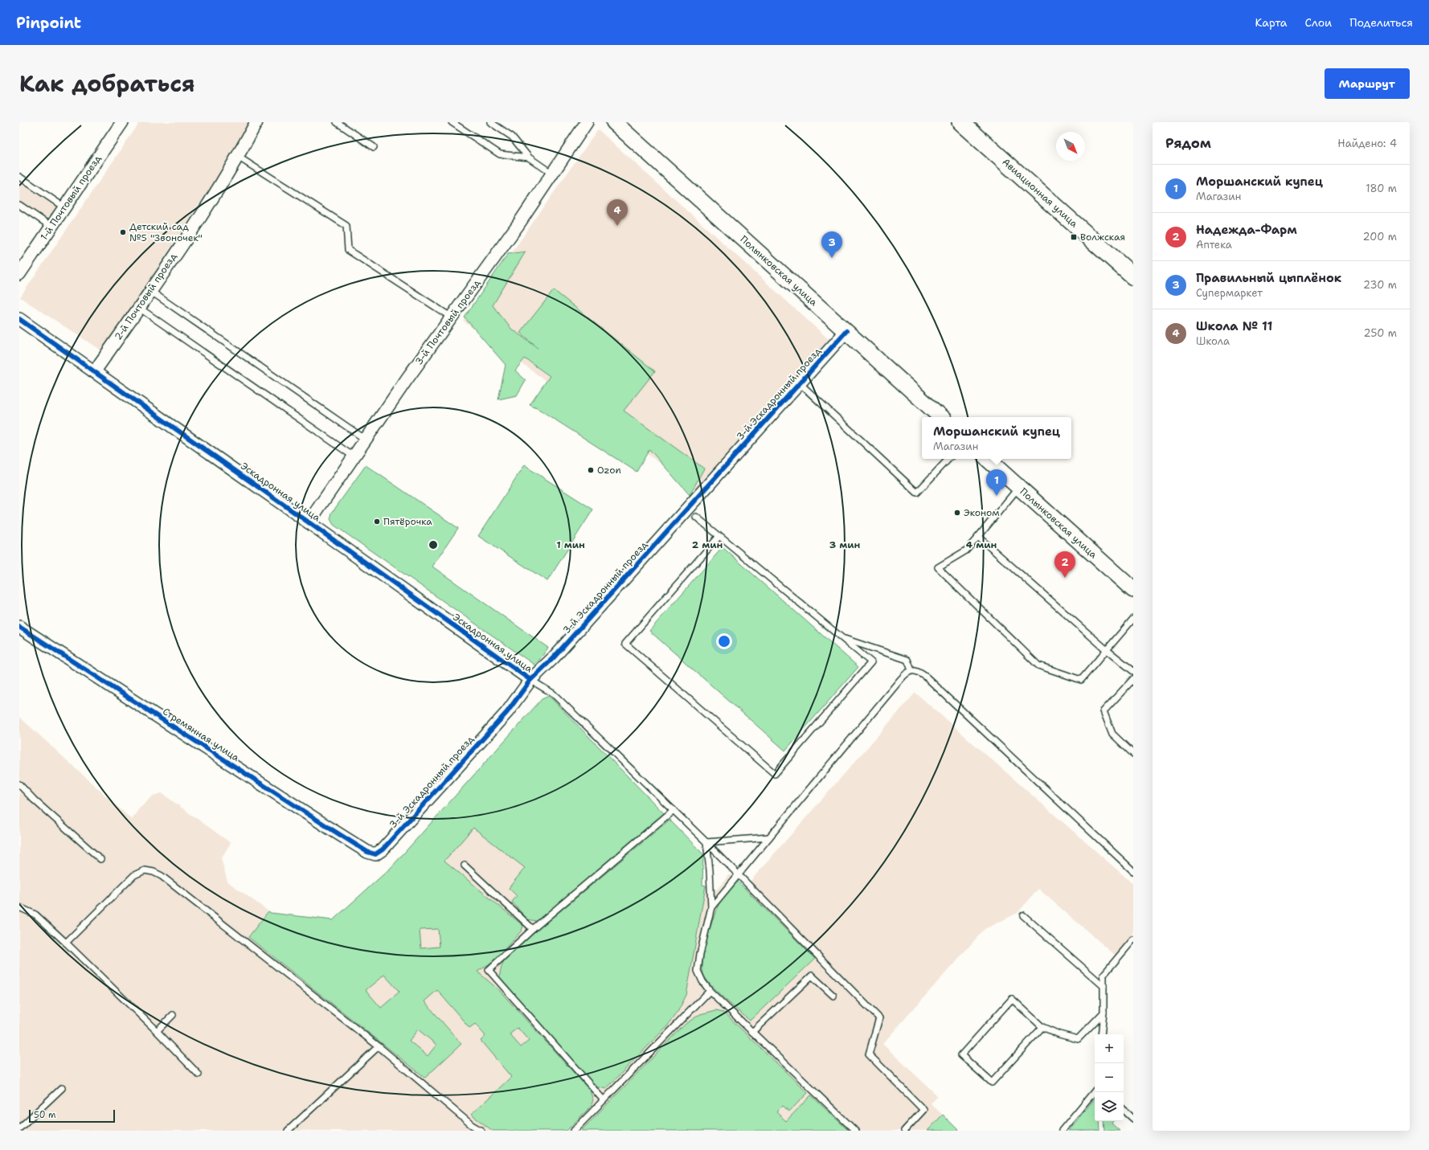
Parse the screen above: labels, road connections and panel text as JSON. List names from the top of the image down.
{
  "streets": {
    "main road": ["Авиационная улица"],
    "street": [
      "1-й Почтовый проезд",
      "Полынковская улица",
      "2-й Почтовый проезд",
      "3-й Почтовый проезд",
      "3-й Эскадронный проезд",
      "Эскадронная улица",
      "Стремянная улица"
    ]
  },
  "crossings": [
    ["Полынковская улица", "3-й Эскадронный проезд"],
    ["2-й Почтовый проезд", "Эскадронная улица"],
    ["3-й Почтовый проезд", "Эскадронная улица"],
    ["3-й Эскадронный проезд", "Эскадронная улица"],
    ["3-й Эскадронный проезд", "Стремянная улица"]
  ],
  "places": {
    "other": [
      "Детский сад №5 \"Звоночек\"",
      "Ozon",
      "Эконом",
      "Пятёрочка"
    ],
    "transit": ["Волжская"]
  },
  "scale_bar": "50 m",
  "north": "bottom right",
  "page": {
    "header": "Pinpoint",
    "nav": ["Карта", "Слои", "Поделиться"],
    "title": "Как добраться",
    "buttons": "Маршрут",
    "heading": ["Рядом", "Найдено: 4"],
    "list": [
      {
        "mark": "1",
        "name": "Моршанский купец",
        "note": "Магазин",
        "value": "180 m"
      },
      {
        "mark": "2",
        "name": "Надежда-Фарм",
        "note": "Аптека",
        "value": "200 m"
      },
      {
        "mark": "3",
        "name": "Правильный цыплёнок",
        "note": "Супермаркет",
        "value": "230 m"
      },
      {
        "mark": "4",
        "name": "Школа № 11",
        "note": "Школа",
        "value": "250 m"
      }
    ],
    "pins": [
      "4",
      "3",
      "1",
      "2"
    ],
    "popup": ["Моршанский купец", "Магазин"],
    "map_buttons": ["+", "−"],
    "scale": "50 m"
  },
  "rings": [
    "1 мин",
    "2 мин",
    "3 мин",
    "4 мин"
  ]
}
